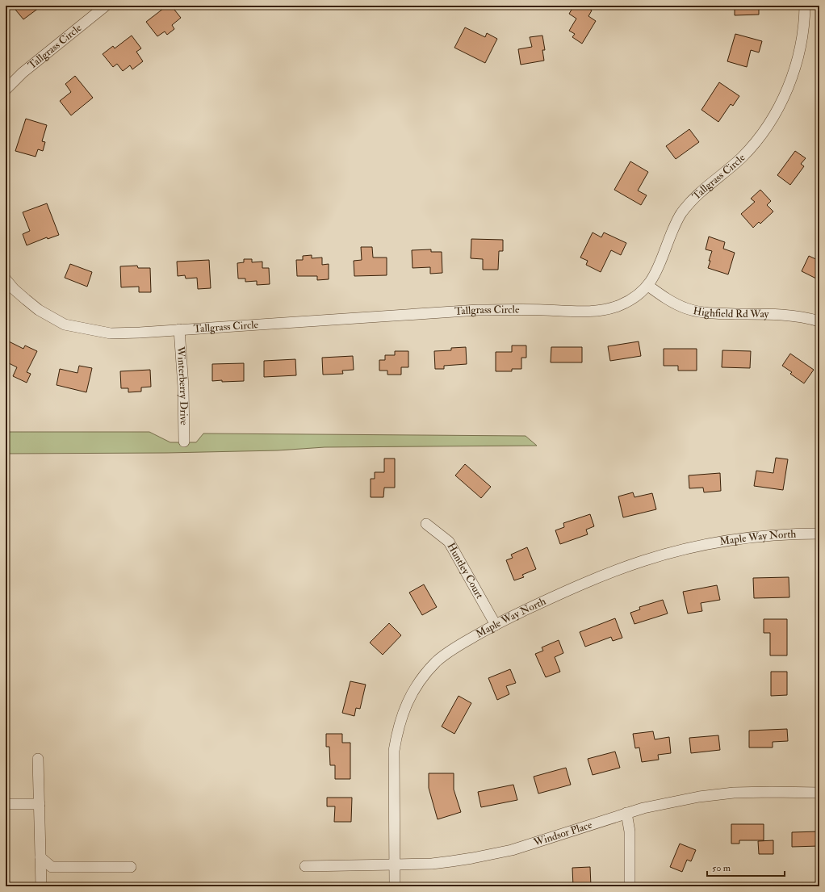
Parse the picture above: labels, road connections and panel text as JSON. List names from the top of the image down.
{
  "streets": {
    "street": [
      "Tallgrass Circle",
      "Highfield Rd Way",
      "Winterberry Drive",
      "Maple Way North",
      "Huntley Court",
      "Windsor Place"
    ]
  },
  "crossings": [
    ["Tallgrass Circle", "Highfield Rd Way"],
    ["Tallgrass Circle", "Winterberry Drive"],
    ["Maple Way North", "Huntley Court"],
    ["Maple Way North", "Windsor Place"]
  ],
  "scale_bar": "50 m"
}
